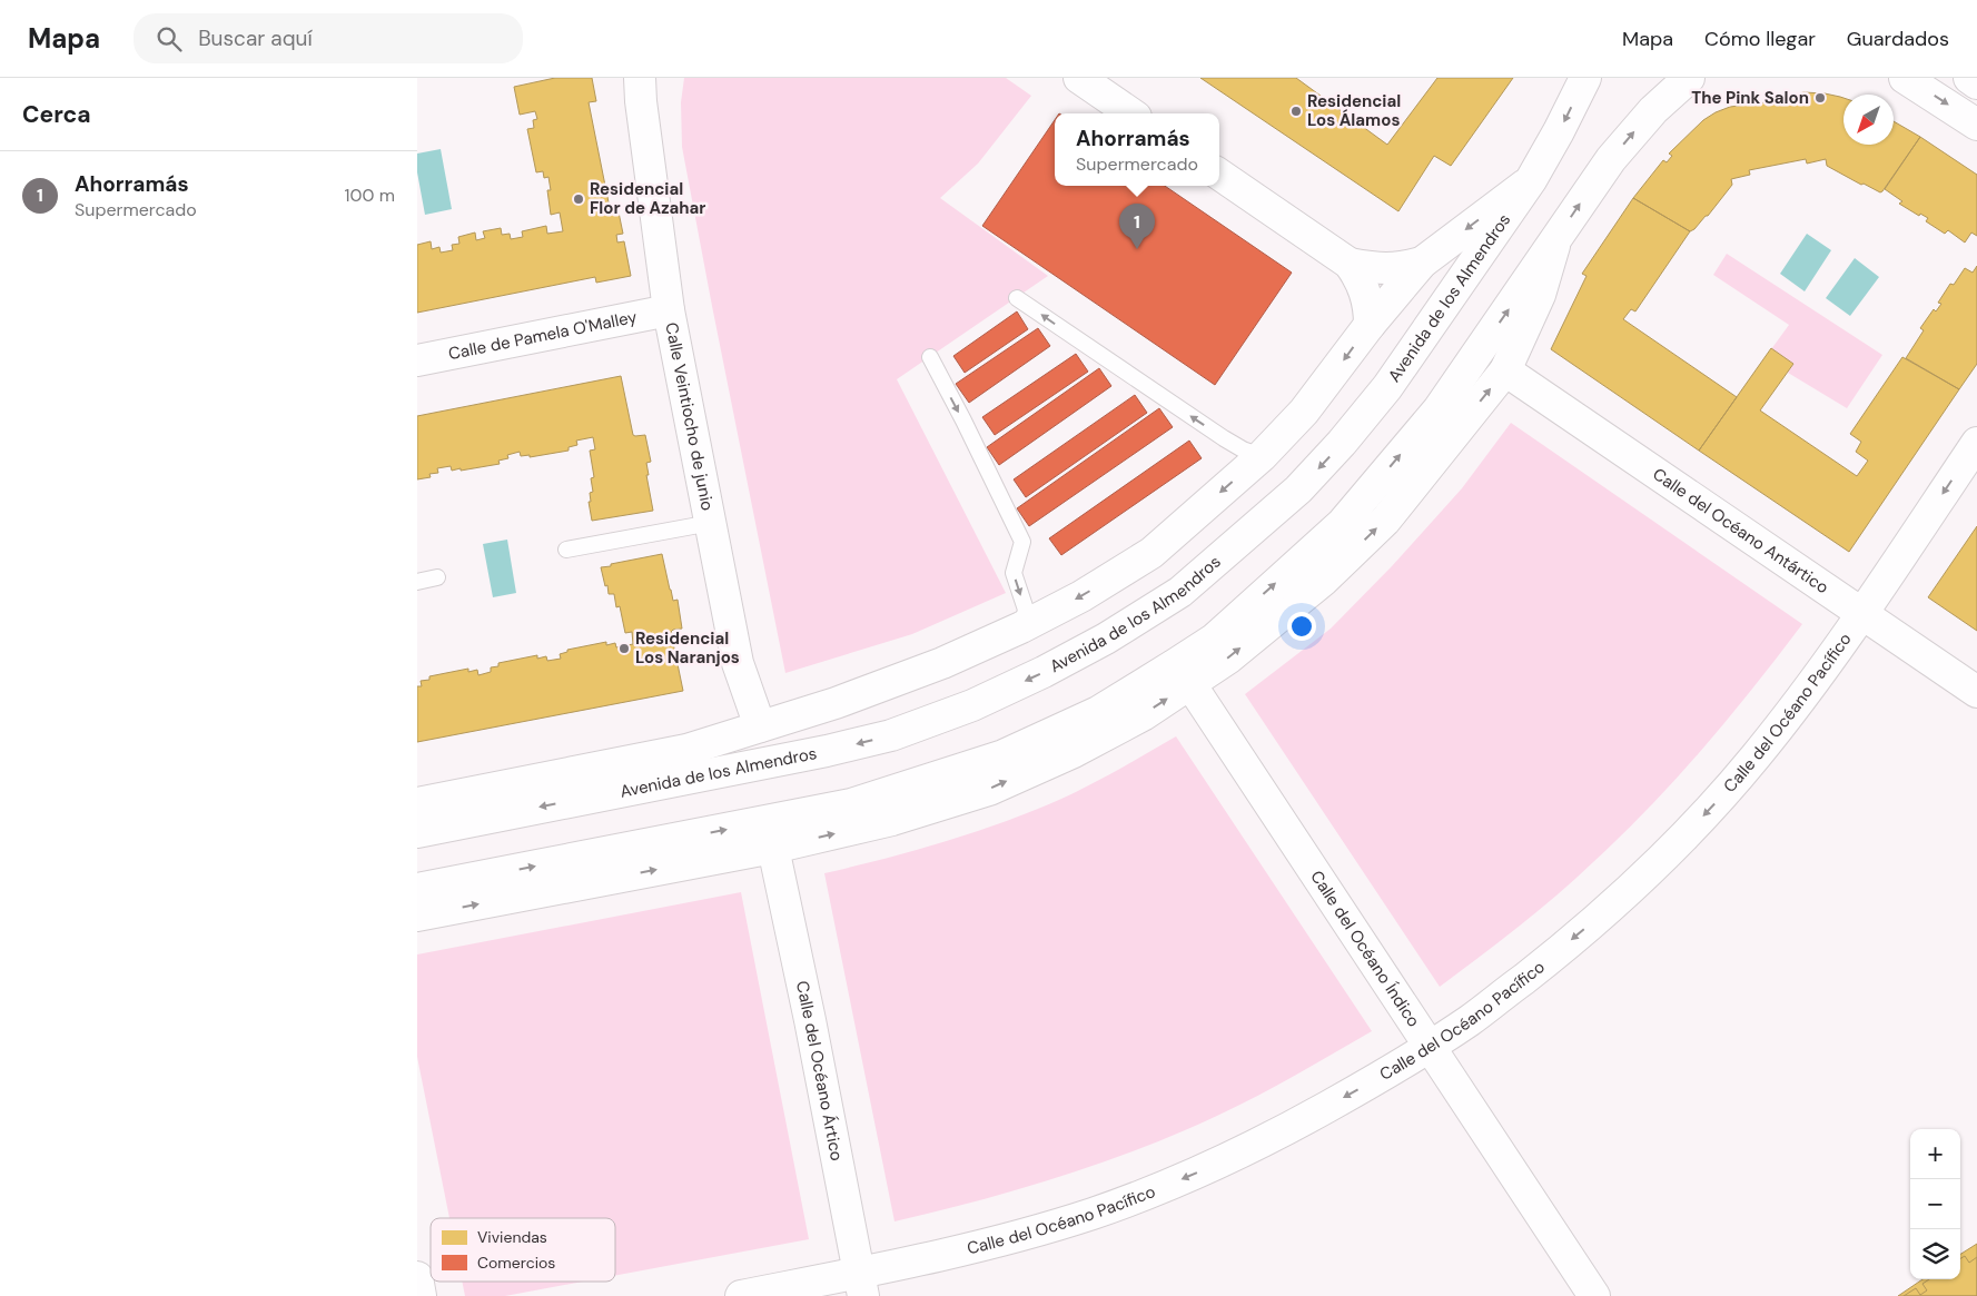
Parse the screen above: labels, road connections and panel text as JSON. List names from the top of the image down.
{
  "streets": {
    "street": [
      "Avenida de los Almendros",
      "Calle de Pamela O'Malley",
      "Calle Veintiocho de junio",
      "Calle del Océano Antártico",
      "Calle del Océano Pacífico",
      "Calle del Océano Índico",
      "Calle del Océano Ártico"
    ]
  },
  "crossings": [
    ["Avenida de los Almendros", "Calle Veintiocho de junio"],
    ["Calle de Pamela O'Malley", "Calle Veintiocho de junio"],
    ["Calle del Océano Antártico", "Calle del Océano Pacífico"],
    ["Calle del Océano Pacífico", "Calle del Océano Índico"],
    ["Calle del Océano Pacífico", "Calle del Océano Ártico"]
  ],
  "one_way": ["Calle del Océano Pacífico"],
  "places": [
    "The Pink Salon",
    "Residencial Los Álamos",
    "Residencial Flor de Azahar",
    "Residencial Los Naranjos"
  ],
  "legend": ["Viviendas", "Comercios"],
  "north": "bottom left",
  "page": {
    "header": "Mapa",
    "search": "Buscar aquí",
    "nav": ["Mapa", "Cómo llegar", "Guardados"],
    "heading": "Cerca",
    "popup": ["Ahorramás", "Supermercado"],
    "list": [
      {
        "mark": "1",
        "name": "Ahorramás",
        "note": "Supermercado",
        "value": "100 m"
      }
    ],
    "pins": "1",
    "map_buttons": ["+", "−"]
  }
}
